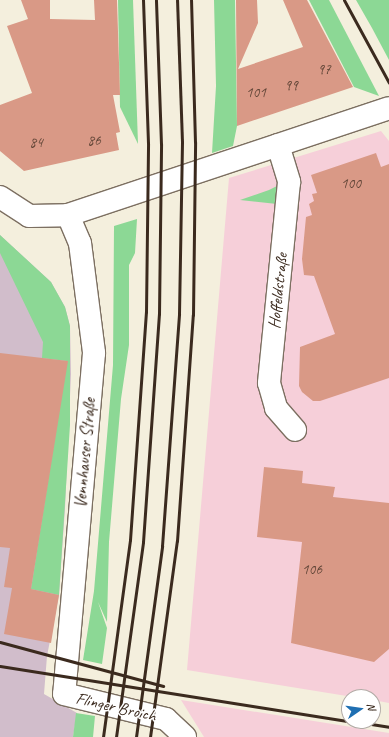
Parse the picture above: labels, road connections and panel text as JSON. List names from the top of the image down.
{
  "streets": {
    "street": ["Hoffeldstraße", "Vennhauser Straße", "Flinger Broich"]
  },
  "crossings": [
    ["Vennhauser Straße", "Flinger Broich"]
  ],
  "house_numbers": [
    "97",
    "99",
    "101",
    "86",
    "84",
    "100",
    "106"
  ],
  "north": "right"
}
